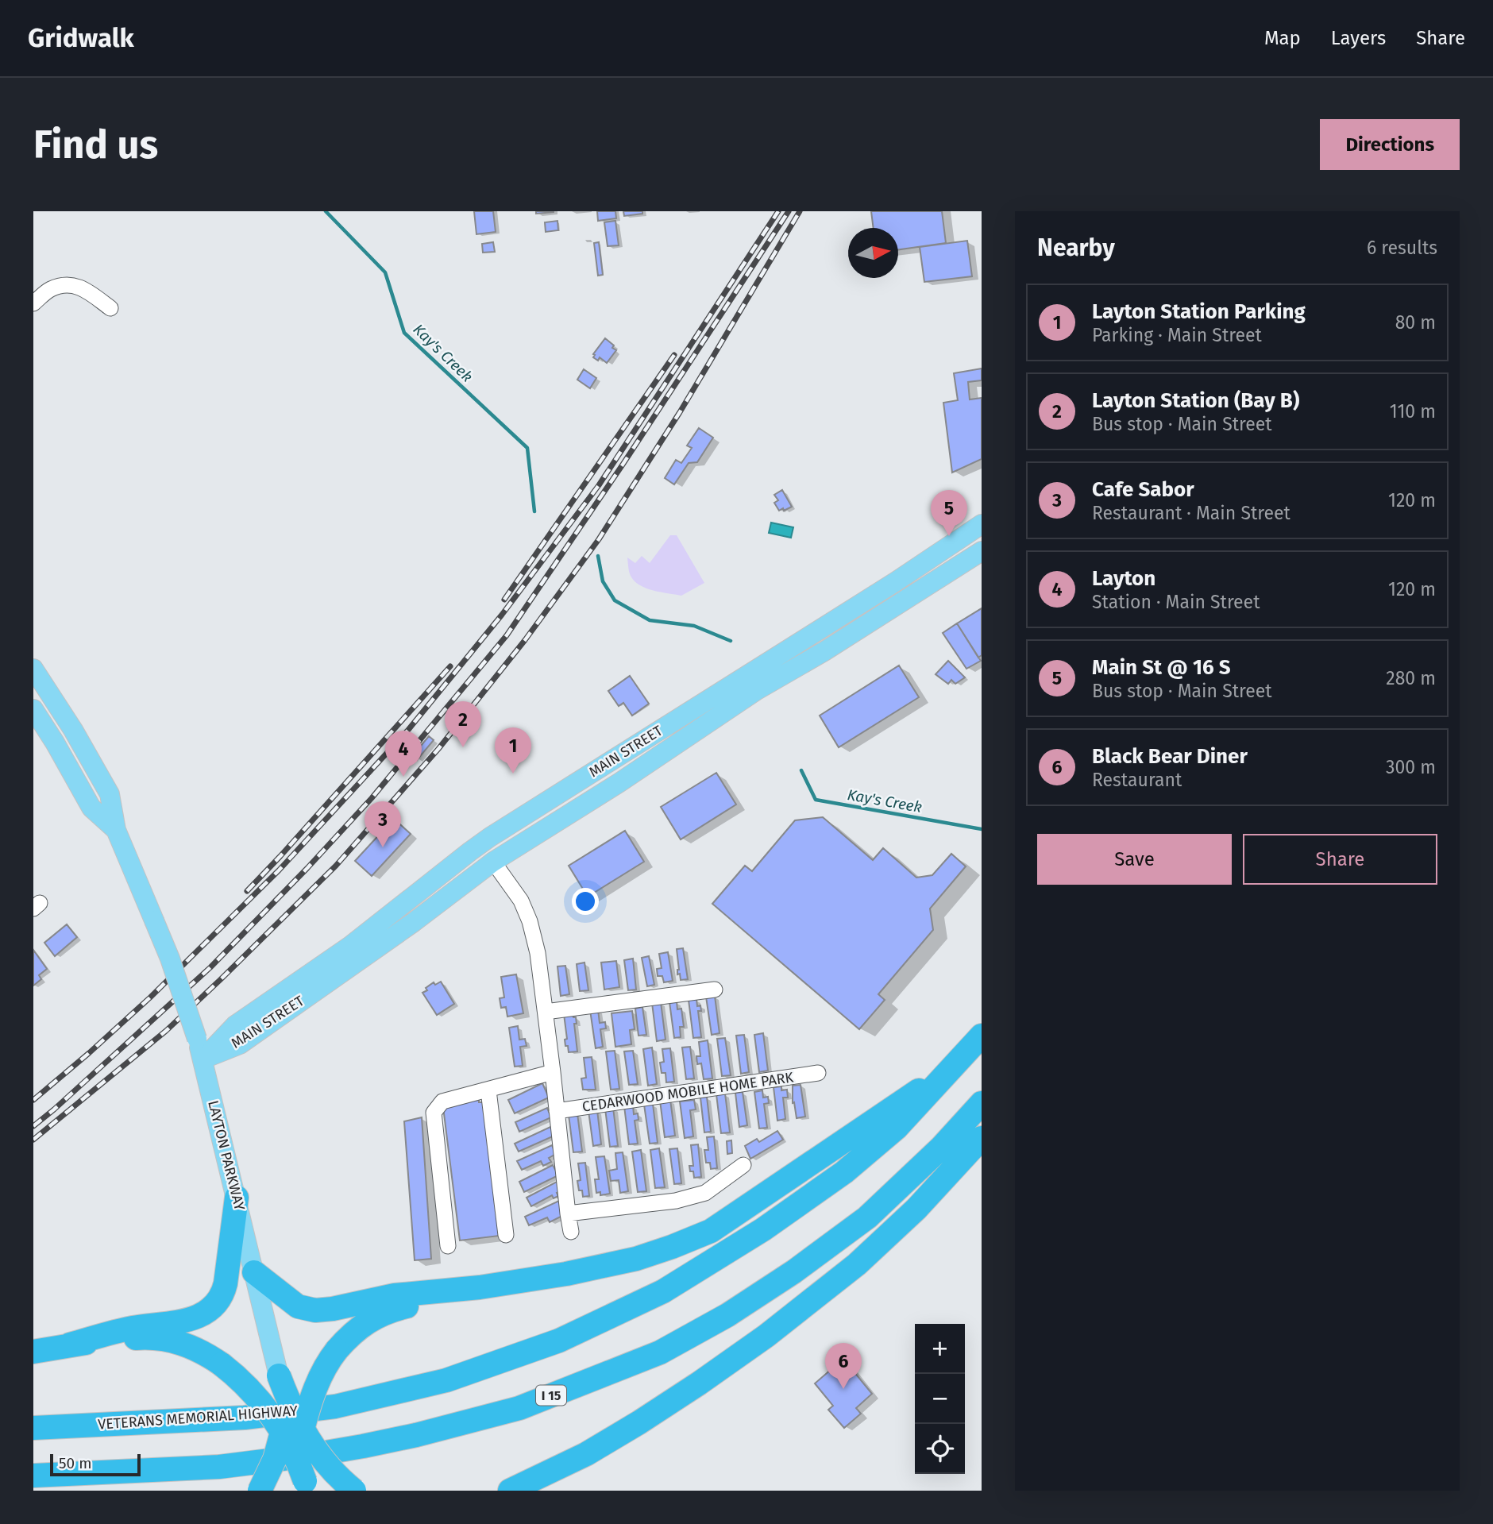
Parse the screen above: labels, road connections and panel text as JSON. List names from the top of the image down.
{
  "streets": {
    "highway": ["I 15", "VETERANS MEMORIAL HIGHWAY"],
    "main road": ["MAIN STREET", "LAYTON PARKWAY"],
    "street": ["CEDARWOOD MOBILE HOME PARK"]
  },
  "crossings": [
    ["MAIN STREET", "LAYTON PARKWAY"]
  ],
  "water": ["Kay's Creek"],
  "scale_bar": "50 m",
  "north": "right",
  "page": {
    "header": "Gridwalk",
    "nav": ["Map", "Layers", "Share"],
    "buttons": [
      "Directions",
      ["Save", "Share"]
    ],
    "title": "Find us",
    "heading": ["Nearby", "6 results"],
    "list": [
      {
        "mark": "1",
        "name": "Layton Station Parking",
        "note": "Parking · Main Street",
        "value": "80 m"
      },
      {
        "mark": "2",
        "name": "Layton Station (Bay B)",
        "note": "Bus stop · Main Street",
        "value": "110 m"
      },
      {
        "mark": "3",
        "name": "Cafe Sabor",
        "note": "Restaurant · Main Street",
        "value": "120 m"
      },
      {
        "mark": "4",
        "name": "Layton",
        "note": "Station · Main Street",
        "value": "120 m"
      },
      {
        "mark": "5",
        "name": "Main St @ 16 S",
        "note": "Bus stop · Main Street",
        "value": "280 m"
      },
      {
        "mark": "6",
        "name": "Black Bear Diner",
        "note": "Restaurant",
        "value": "300 m"
      }
    ],
    "pins": [
      "5",
      "2",
      "1",
      "4",
      "3",
      "6"
    ],
    "map_buttons": ["+", "−"],
    "scale": "50 m"
  }
}
